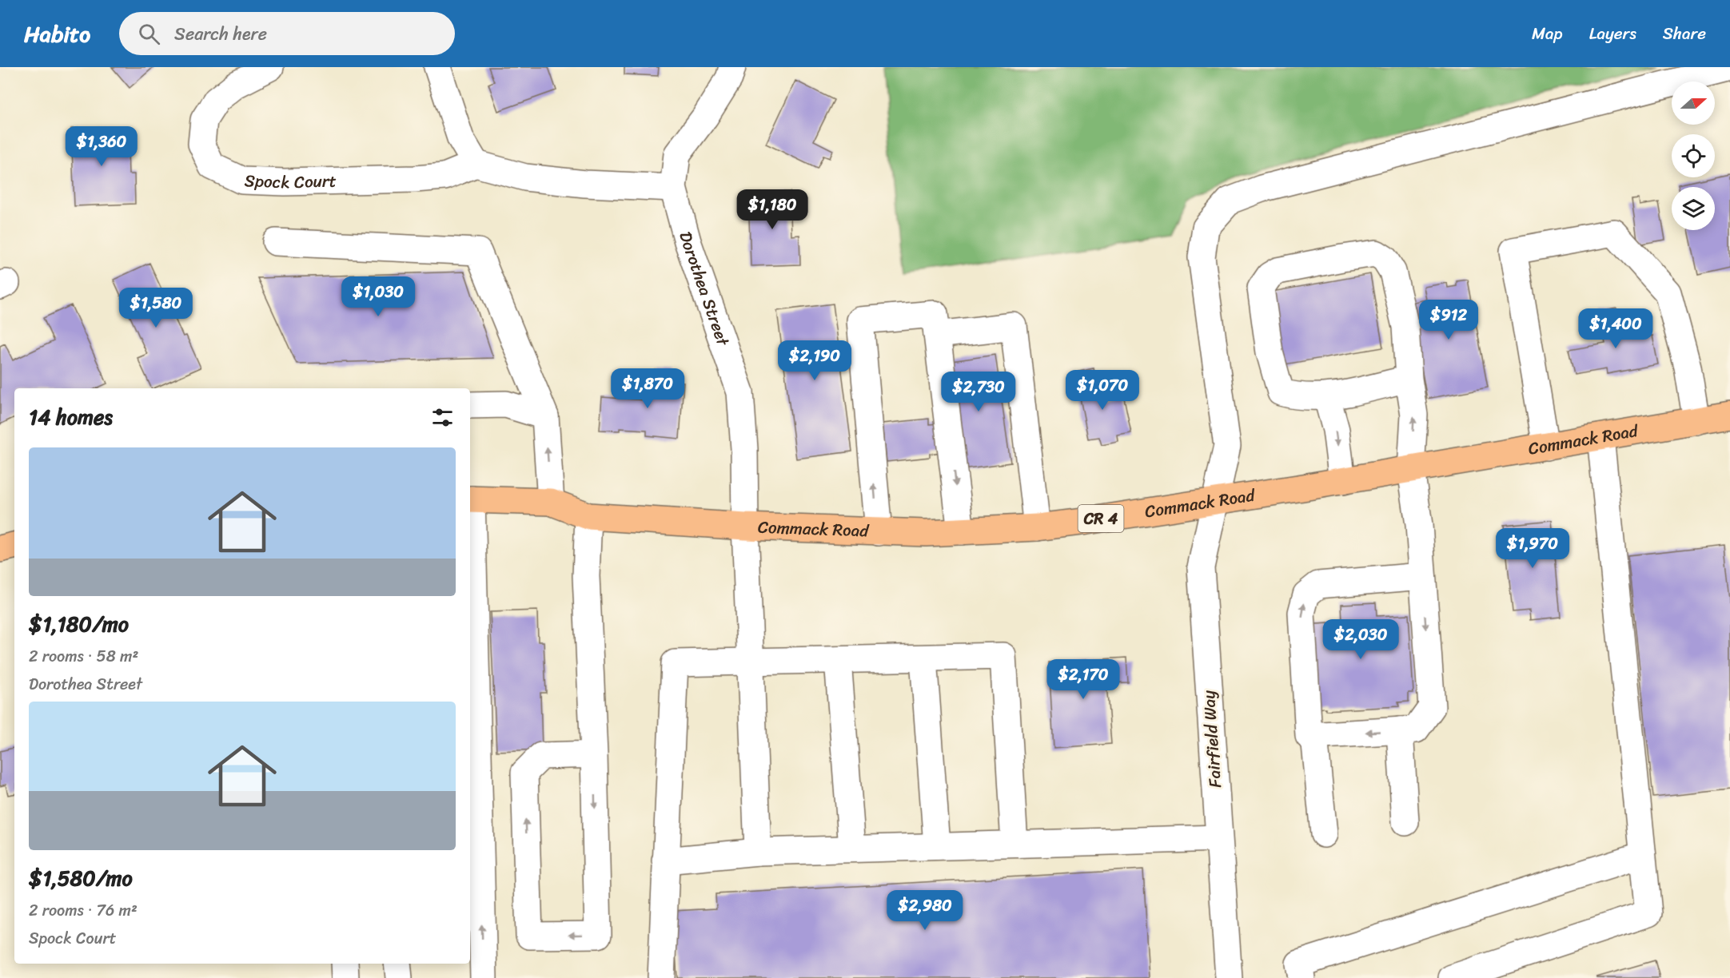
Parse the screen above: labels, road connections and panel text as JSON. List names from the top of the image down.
{
  "streets": {
    "main road": ["Commack Road", "CR 4"],
    "street": ["Spock Court", "Dorothea Street", "Fairfield Way"]
  },
  "crossings": [
    ["Dorothea Street", "Commack Road"],
    ["Commack Road", "Fairfield Way"]
  ],
  "north": "right",
  "page": {
    "header": "Habito",
    "search": "Search here",
    "nav": ["Map", "Layers", "Share"],
    "price": [
      "$1,360",
      "$1,180",
      "$1,030",
      "$1,580",
      "$912",
      "$1,400",
      "$2,190",
      "$1,870",
      "$1,070",
      "$2,730",
      "$1,970",
      "$2,030",
      "$2,170",
      "$2,980"
    ],
    "heading": "14 homes",
    "list": [
      {
        "name": "$1,180/mo",
        "note": "2 rooms · 58 m² · Dorothea Street"
      },
      {
        "name": "$1,580/mo",
        "note": "2 rooms · 76 m² · Spock Court"
      }
    ]
  }
}
